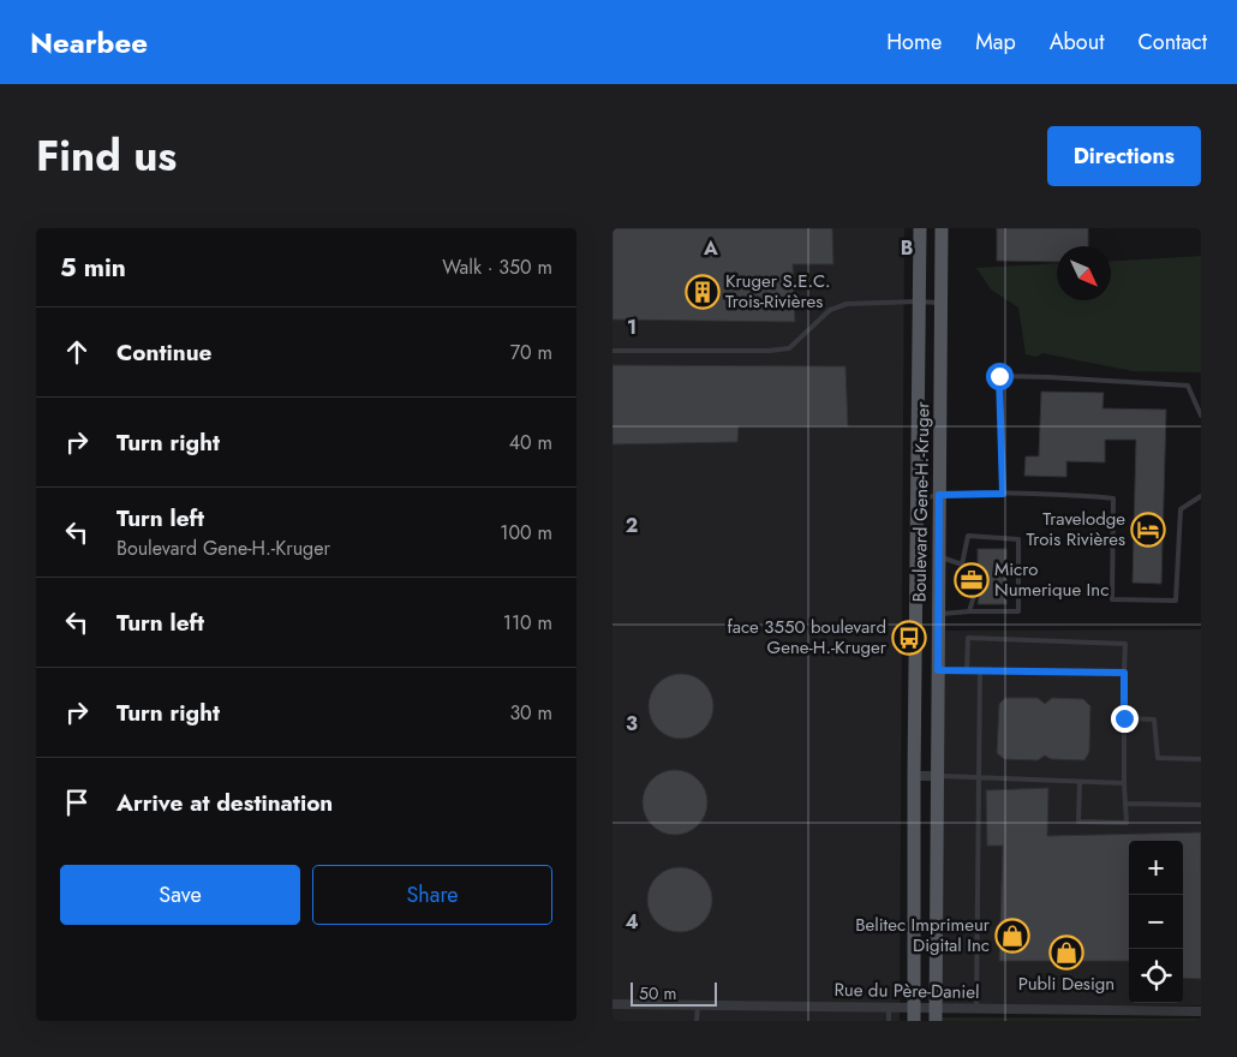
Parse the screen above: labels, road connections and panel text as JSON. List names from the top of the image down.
{
  "streets": {
    "main road": ["Boulevard Gene-H.-Kruger"],
    "street": ["Rue du Père-Daniel"]
  },
  "crossings": [
    ["Boulevard Gene-H.-Kruger", "Rue du Père-Daniel"]
  ],
  "places": {
    "building": ["Kruger S.E.C. Trois-Rivières"],
    "hotel": ["Travelodge Trois Rivières"],
    "office": ["Micro Numerique Inc"],
    "bus stop": ["face 3550 boulevard Gene-H.-Kruger"],
    "shop": ["Belitec Imprimeur Digital Inc", "Publi Design"]
  },
  "scale_bar": "50 m",
  "north": "bottom right",
  "page": {
    "header": "Nearbee",
    "nav": [
      "Home",
      "Map",
      "About",
      "Contact"
    ],
    "title": "Find us",
    "buttons": [
      "Directions",
      ["Save", "Share"]
    ],
    "heading": ["5 min", "Walk · 350 m"],
    "list": [
      ["Continue", "70 m"],
      ["Turn right", "40 m"],
      ["Turn left", "Boulevard Gene-H.-Kruger", "100 m"],
      ["Turn left", "110 m"],
      ["Turn right", "30 m"],
      "Arrive at destination"
    ],
    "map_buttons": ["+", "−"],
    "scale": "50 m"
  },
  "grid": {
    "columns": ["A", "B"],
    "rows": [
      "1",
      "2",
      "3",
      "4"
    ]
  }
}
